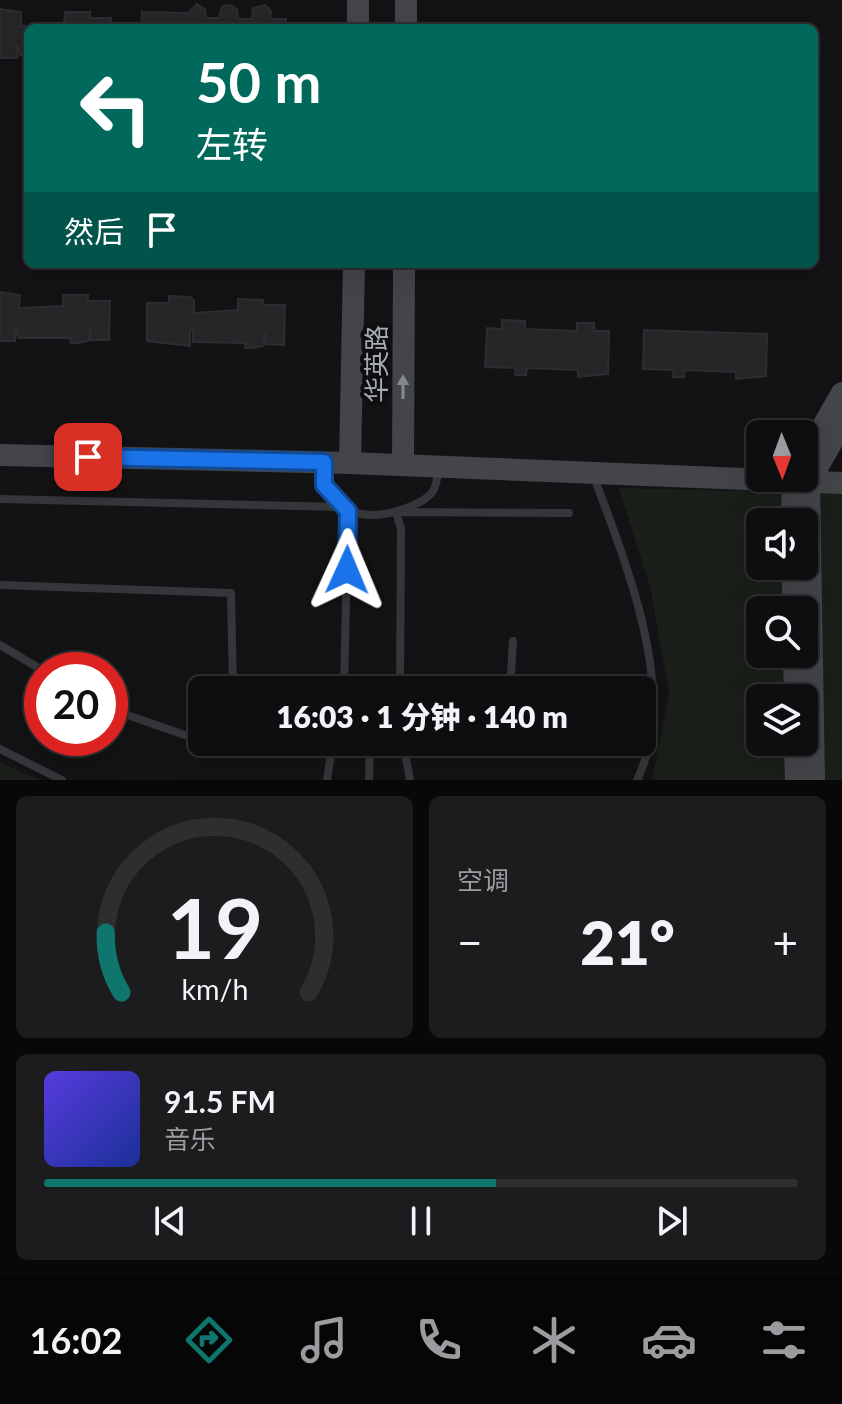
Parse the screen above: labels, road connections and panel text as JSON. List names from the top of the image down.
{
  "streets": {
    "main road": ["华英路"]
  },
  "north": "bottom",
  "page": {
    "turn": ["50 m", "左转"],
    "then": "然后",
    "limit": "20",
    "trip": "16:03 · 1 分钟 · 140 m",
    "tile": "空调",
    "heat": ["−", "21°", "+"],
    "song": ["91.5 FM", "音乐"],
    "tabs": "16:02",
    "gauge": ["19", "km/h"]
  }
}
